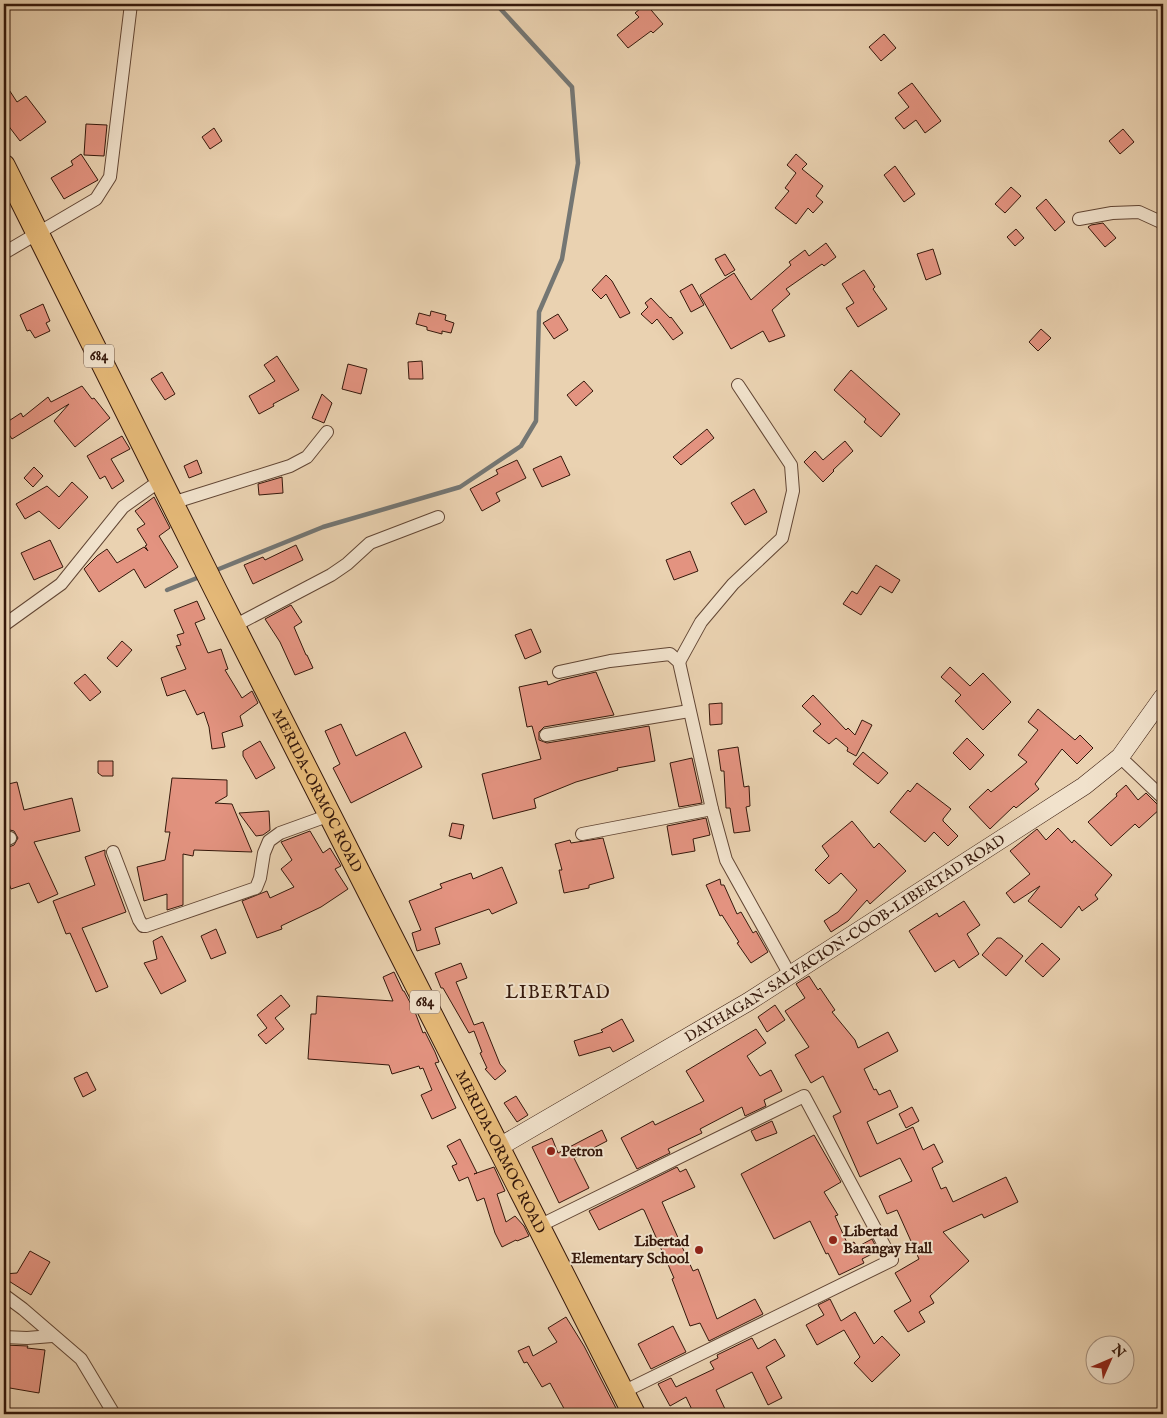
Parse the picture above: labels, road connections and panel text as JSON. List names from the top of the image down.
{
  "streets": {
    "highway": ["684", "MERIDA-ORMOC ROAD"],
    "main road": ["DAYHAGAN-SALVACION-COOB-LIBERTAD ROAD"]
  },
  "crossings": [
    ["MERIDA-ORMOC ROAD", "DAYHAGAN-SALVACION-COOB-LIBERTAD ROAD"]
  ],
  "districts": ["LIBERTAD"],
  "places": ["Petron", "Libertad Barangay Hall", "Libertad Elementary School"],
  "north": "top right"
}
